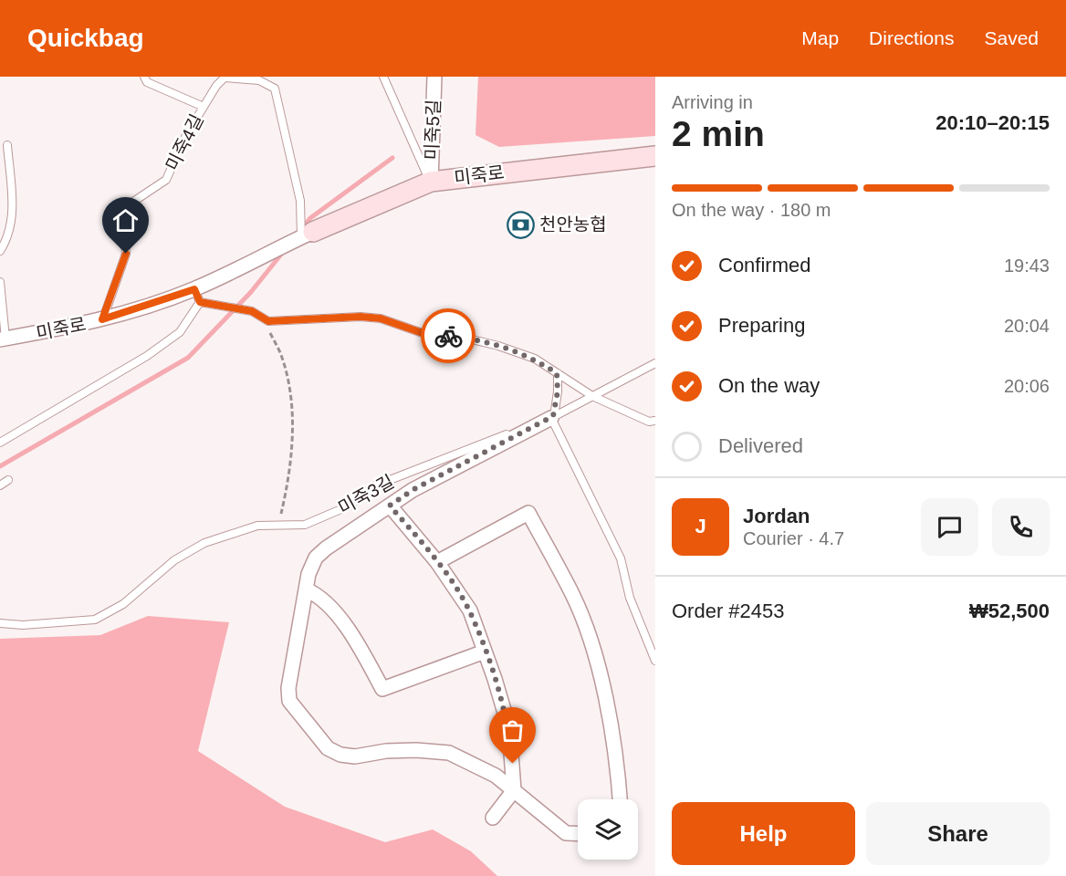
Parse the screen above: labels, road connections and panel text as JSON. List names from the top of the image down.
{
  "streets": {
    "street": ["미죽5길", "미죽로"],
    "lane": ["미죽4길", "미죽3길"]
  },
  "crossings": [
    ["미죽5길", "미죽로"],
    ["미죽4길", "미죽로"]
  ],
  "places": {
    "bank": ["천안농협"]
  },
  "page": {
    "header": "Quickbag",
    "nav": ["Map", "Directions", "Saved"],
    "heading": ["2 min", "Arriving in", "20:10–20:15"],
    "panel": [
      "Jordan",
      "Courier · 4.7",
      "Order #2453",
      "₩52,500"
    ],
    "bar": "On the way · 180 m",
    "list": [
      ["Confirmed", "19:43"],
      ["Preparing", "20:04"],
      ["On the way", "20:06"],
      "Delivered"
    ],
    "round": "J",
    "buttons": ["Help", "Share"]
  }
}
